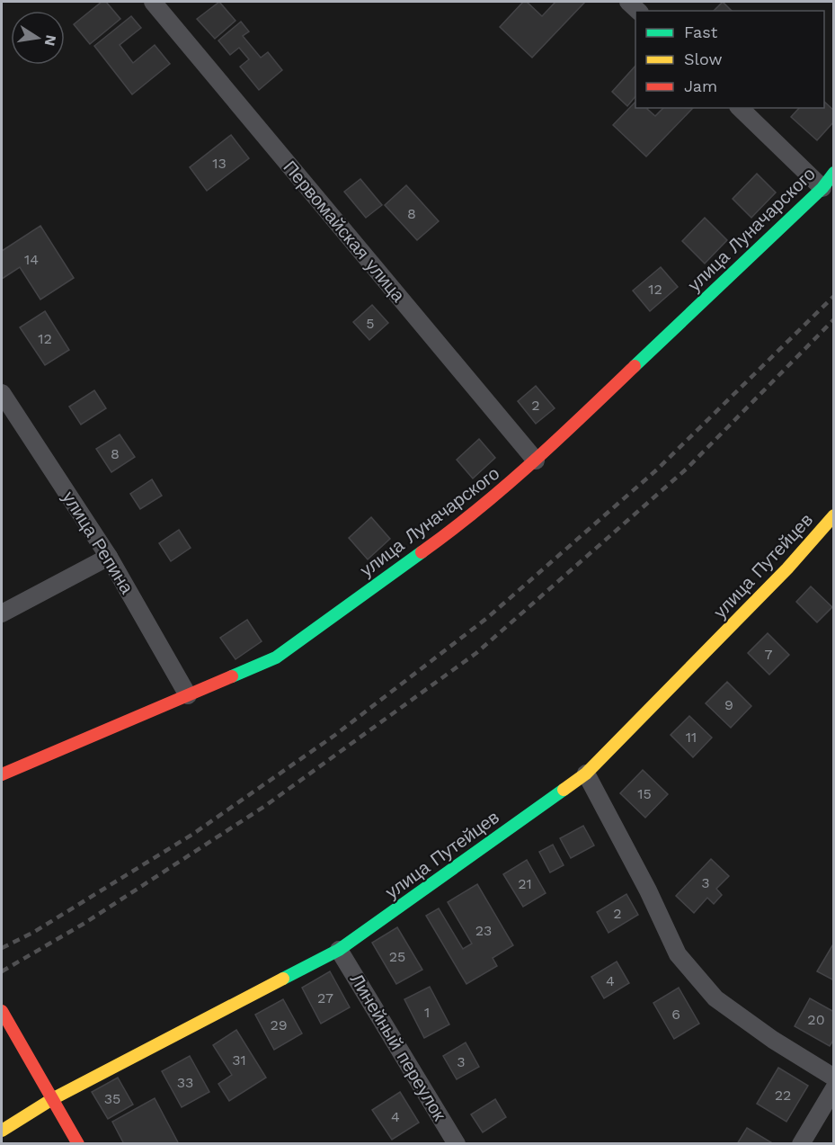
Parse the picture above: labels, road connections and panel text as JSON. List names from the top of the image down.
{
  "streets": {
    "street": [
      "улица Луначарского",
      "Первомайская улица",
      "улица Репина",
      "улица Путейцев",
      "Линейный переулок"
    ]
  },
  "crossings": [
    ["улица Луначарского", "Первомайская улица"],
    ["улица Луначарского", "улица Репина"],
    ["улица Путейцев", "Линейный переулок"]
  ],
  "house_numbers": [
    "13",
    "8",
    "14",
    "12",
    "5",
    "12",
    "2",
    "8",
    "7",
    "9",
    "11",
    "15",
    "3",
    "21",
    "2",
    "23",
    "25",
    "4",
    "27",
    "1",
    "6",
    "20",
    "29",
    "31",
    "3",
    "33",
    "22",
    "35",
    "4"
  ],
  "legend": ["Fast", "Slow", "Jam"],
  "north": "right"
}
